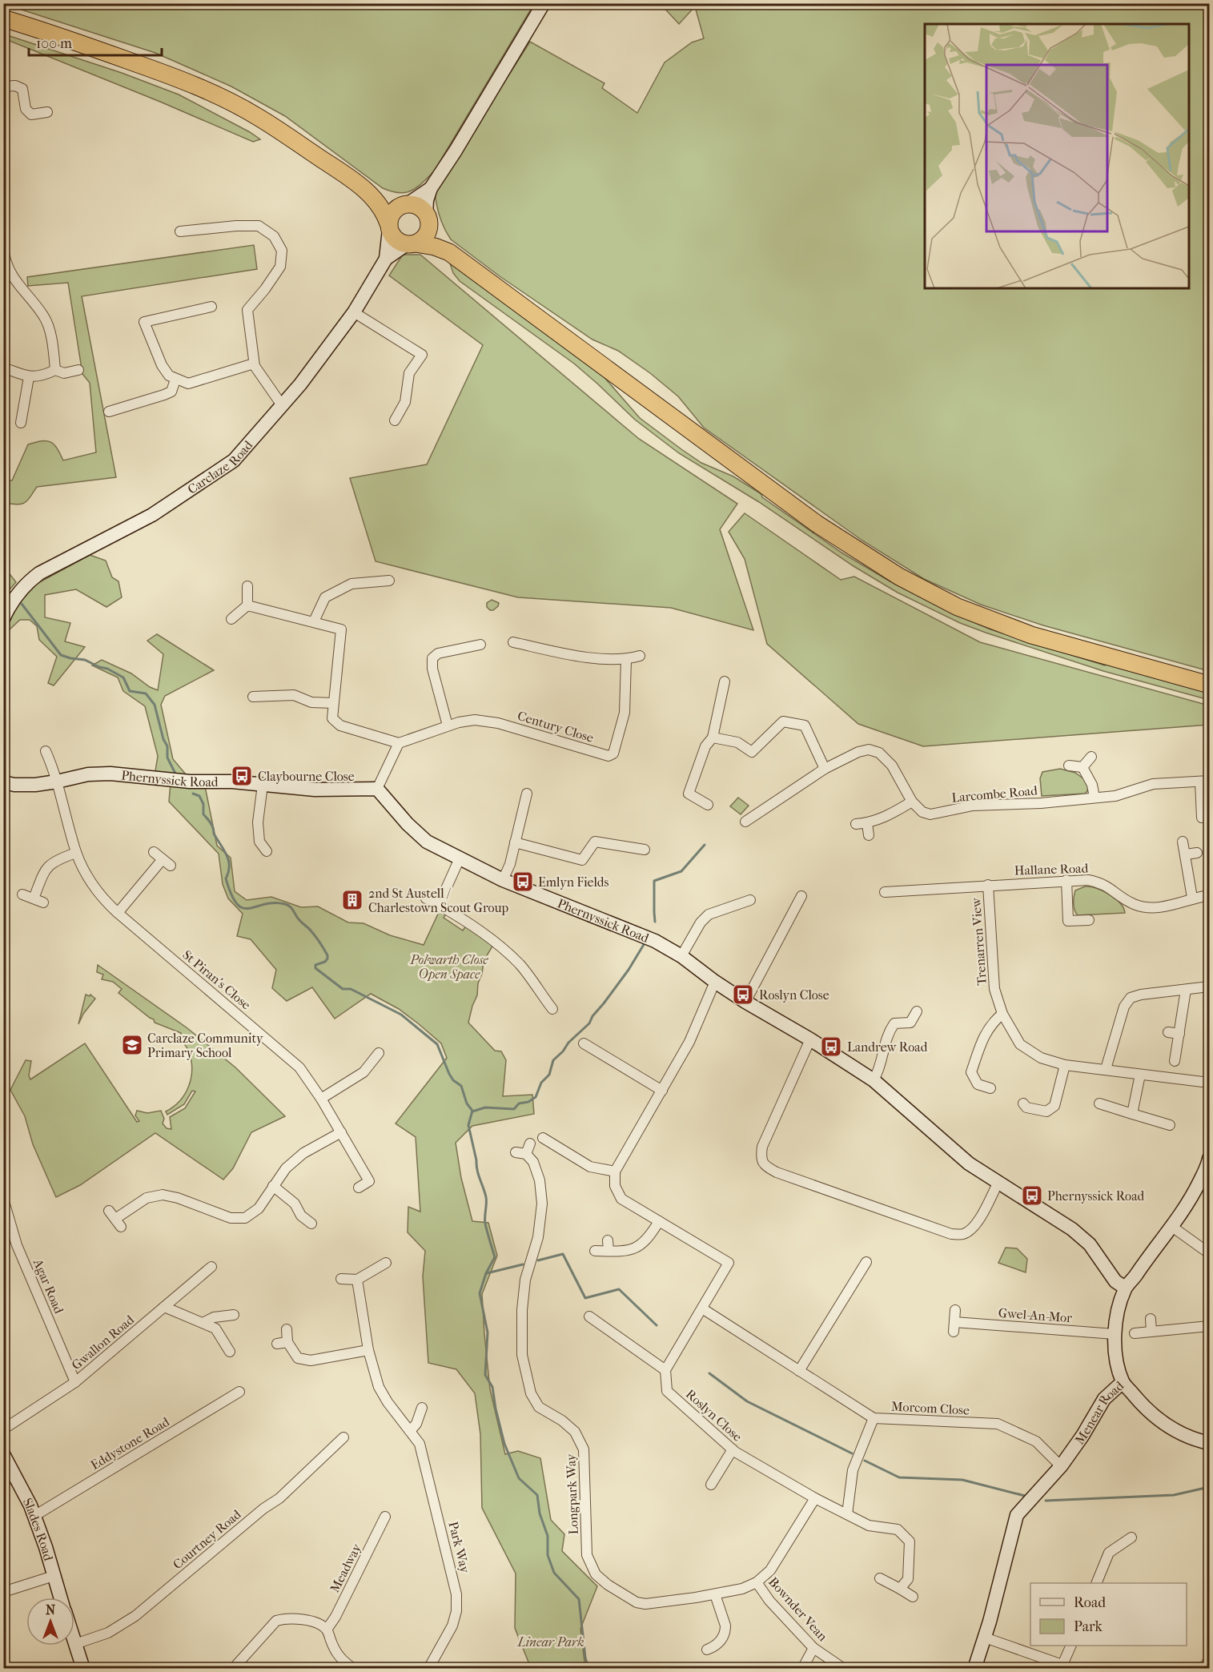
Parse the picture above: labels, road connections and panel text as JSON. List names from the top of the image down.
{
  "streets": {
    "street": [
      "Carclaze Road",
      "Century Close",
      "Phernyssick Road",
      "Larcombe Road",
      "Hallane Road",
      "Trenarren View",
      "St Piran's Close",
      "Agar Road",
      "Gwel-An-Mor",
      "Gwallon Road",
      "Morcom Close",
      "Menear Road",
      "Roslyn Close",
      "Eddystone Road",
      "Longpark Way",
      "Slades Road",
      "Courtney Road",
      "Park Way",
      "Meadway",
      "Bownder Vean"
    ]
  },
  "crossings": [
    ["Phernyssick Road", "St Piran's Close"],
    ["Phernyssick Road", "Menear Road"],
    ["Hallane Road", "Trenarren View"],
    ["Agar Road", "Gwallon Road"],
    ["Gwel-An-Mor", "Menear Road"],
    ["Morcom Close", "Menear Road"],
    ["Eddystone Road", "Slades Road"],
    ["Longpark Way", "Bownder Vean"]
  ],
  "parks": ["Polwarth Close Open Space", "Linear Park"],
  "places": {
    "bus stop": [
      "Claybourne Close",
      "Emlyn Fields",
      "Roslyn Close",
      "Landrew Road",
      "Phernyssick Road"
    ],
    "building": ["2nd St Austell / Charlestown Scout Group"],
    "school or university": ["Carclaze Community Primary School"]
  },
  "legend": ["Road", "Park"],
  "scale_bar": "100 m",
  "north": "top"
}
